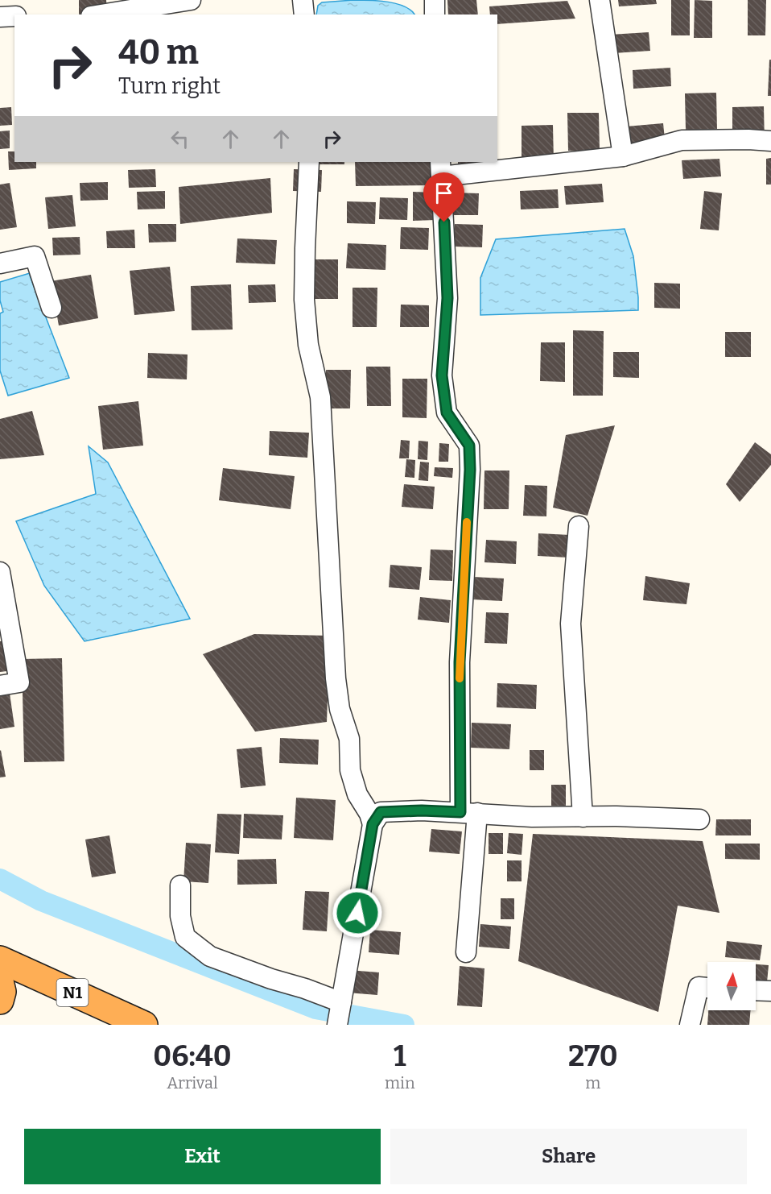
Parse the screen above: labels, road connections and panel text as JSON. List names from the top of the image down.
{
  "streets": {
    "highway": ["N1"]
  },
  "north": "top",
  "page": {
    "turn": ["40 m", "Turn right"],
    "eta": [
      "06:40",
      "Arrival",
      "1",
      "min",
      "270",
      "m"
    ],
    "buttons": ["Exit", "Share"]
  }
}
